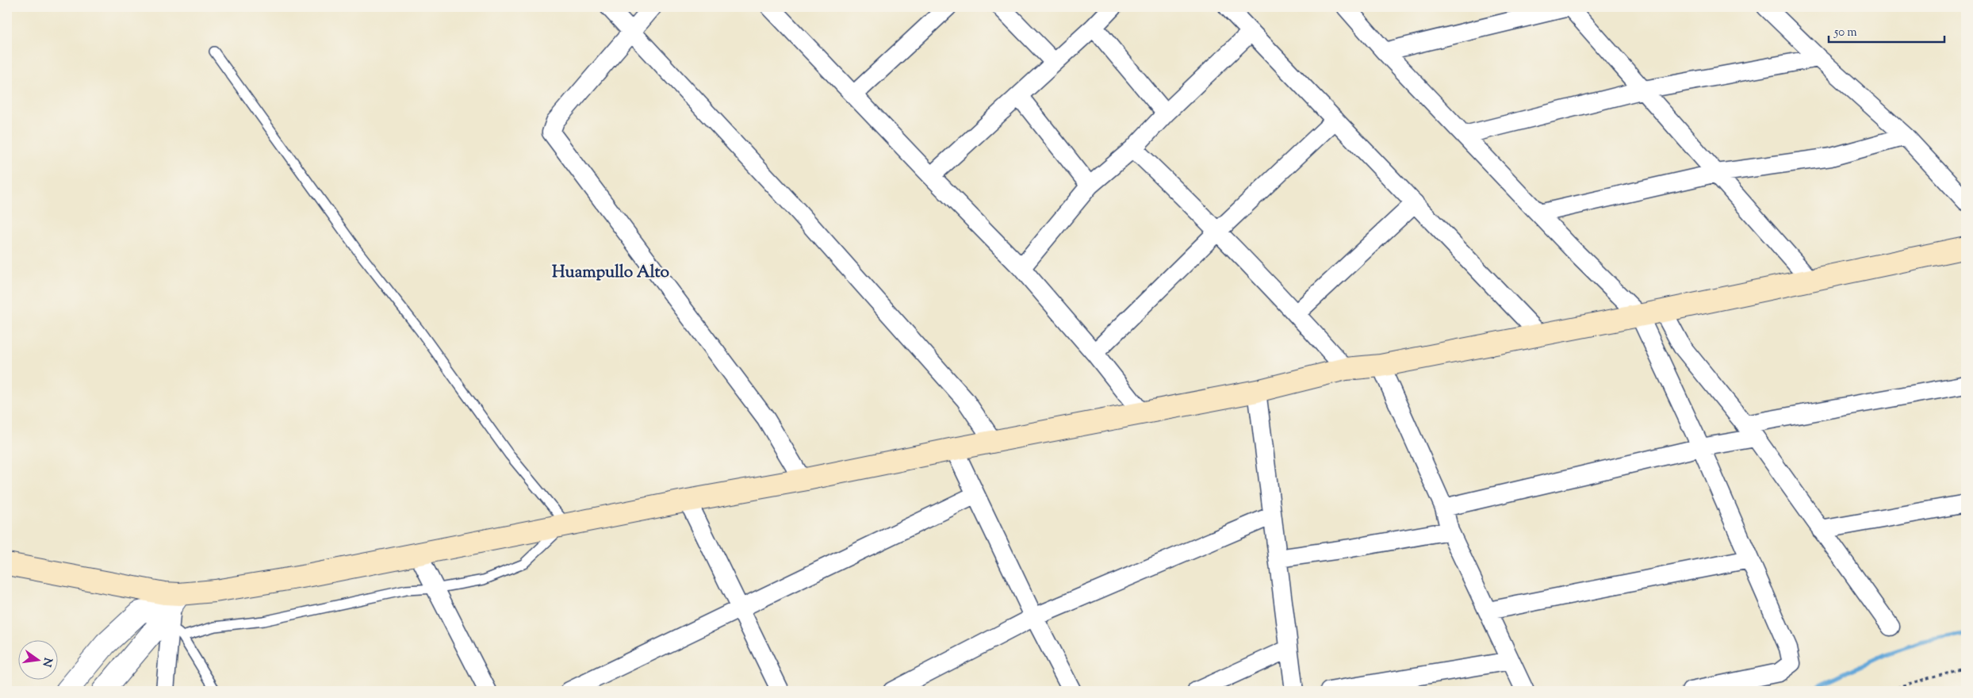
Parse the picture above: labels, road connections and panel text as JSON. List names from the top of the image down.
{
  "districts": ["Huampullo Alto"],
  "scale_bar": "50 m",
  "north": "right"
}
